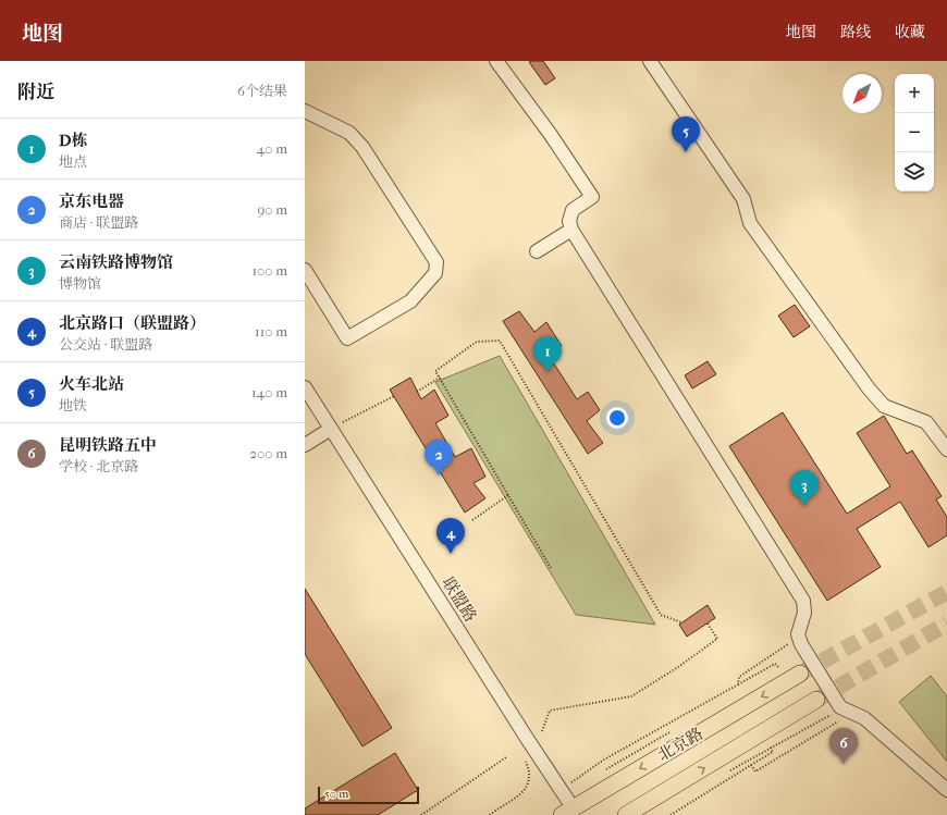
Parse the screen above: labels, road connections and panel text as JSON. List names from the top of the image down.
{
  "streets": {
    "main road": ["北京路"],
    "street": ["联盟路"]
  },
  "crossings": [
    ["联盟路", "北京路"]
  ],
  "scale_bar": "50 m",
  "north": "bottom left",
  "page": {
    "header": "地图",
    "nav": ["地图", "路线", "收藏"],
    "heading": ["附近", "6个结果"],
    "map_buttons": ["+", "−"],
    "pins": [
      "5",
      "1",
      "2",
      "3",
      "4",
      "6"
    ],
    "list": [
      {
        "mark": "1",
        "name": "D栋",
        "note": "地点",
        "value": "40 m"
      },
      {
        "mark": "2",
        "name": "京东电器",
        "note": "商店 · 联盟路",
        "value": "90 m"
      },
      {
        "mark": "3",
        "name": "云南铁路博物馆",
        "note": "博物馆",
        "value": "100 m"
      },
      {
        "mark": "4",
        "name": "北京路口（联盟路）",
        "note": "公交站 · 联盟路",
        "value": "110 m"
      },
      {
        "mark": "5",
        "name": "火车北站",
        "note": "地铁",
        "value": "140 m"
      },
      {
        "mark": "6",
        "name": "昆明铁路五中",
        "note": "学校 · 北京路",
        "value": "200 m"
      }
    ],
    "scale": "50 m"
  }
}
